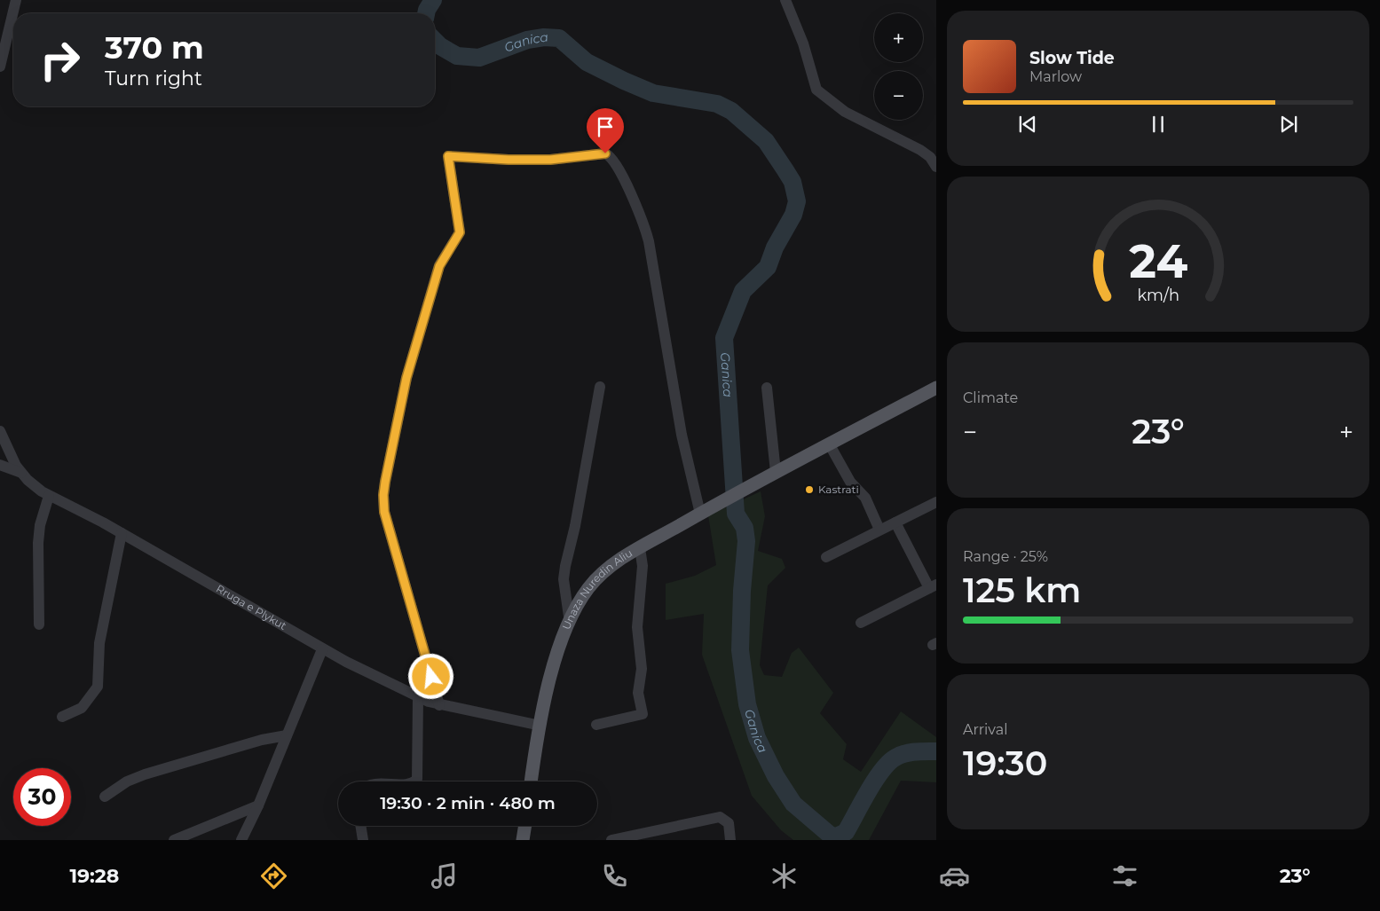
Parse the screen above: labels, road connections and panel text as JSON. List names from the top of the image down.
{
  "streets": {
    "main road": ["Unaza Nuredin Aliu"],
    "street": ["Rruga e Plykut"]
  },
  "crossings": [
    ["Unaza Nuredin Aliu", "Rruga e Plykut"]
  ],
  "water": ["Ganica"],
  "places": ["Kastrati"],
  "page": {
    "map_buttons": ["+", "−"],
    "turn": ["370 m", "Turn right"],
    "song": ["Slow Tide", "Marlow"],
    "tile": [
      "Climate",
      ["Range · 25%", "125 km"],
      ["Arrival", "19:30"]
    ],
    "heat": ["−", "23°", "+"],
    "limit": "30",
    "trip": "19:30 · 2 min · 480 m",
    "tabs": ["19:28", "23°"],
    "gauge": ["24", "km/h"]
  }
}
